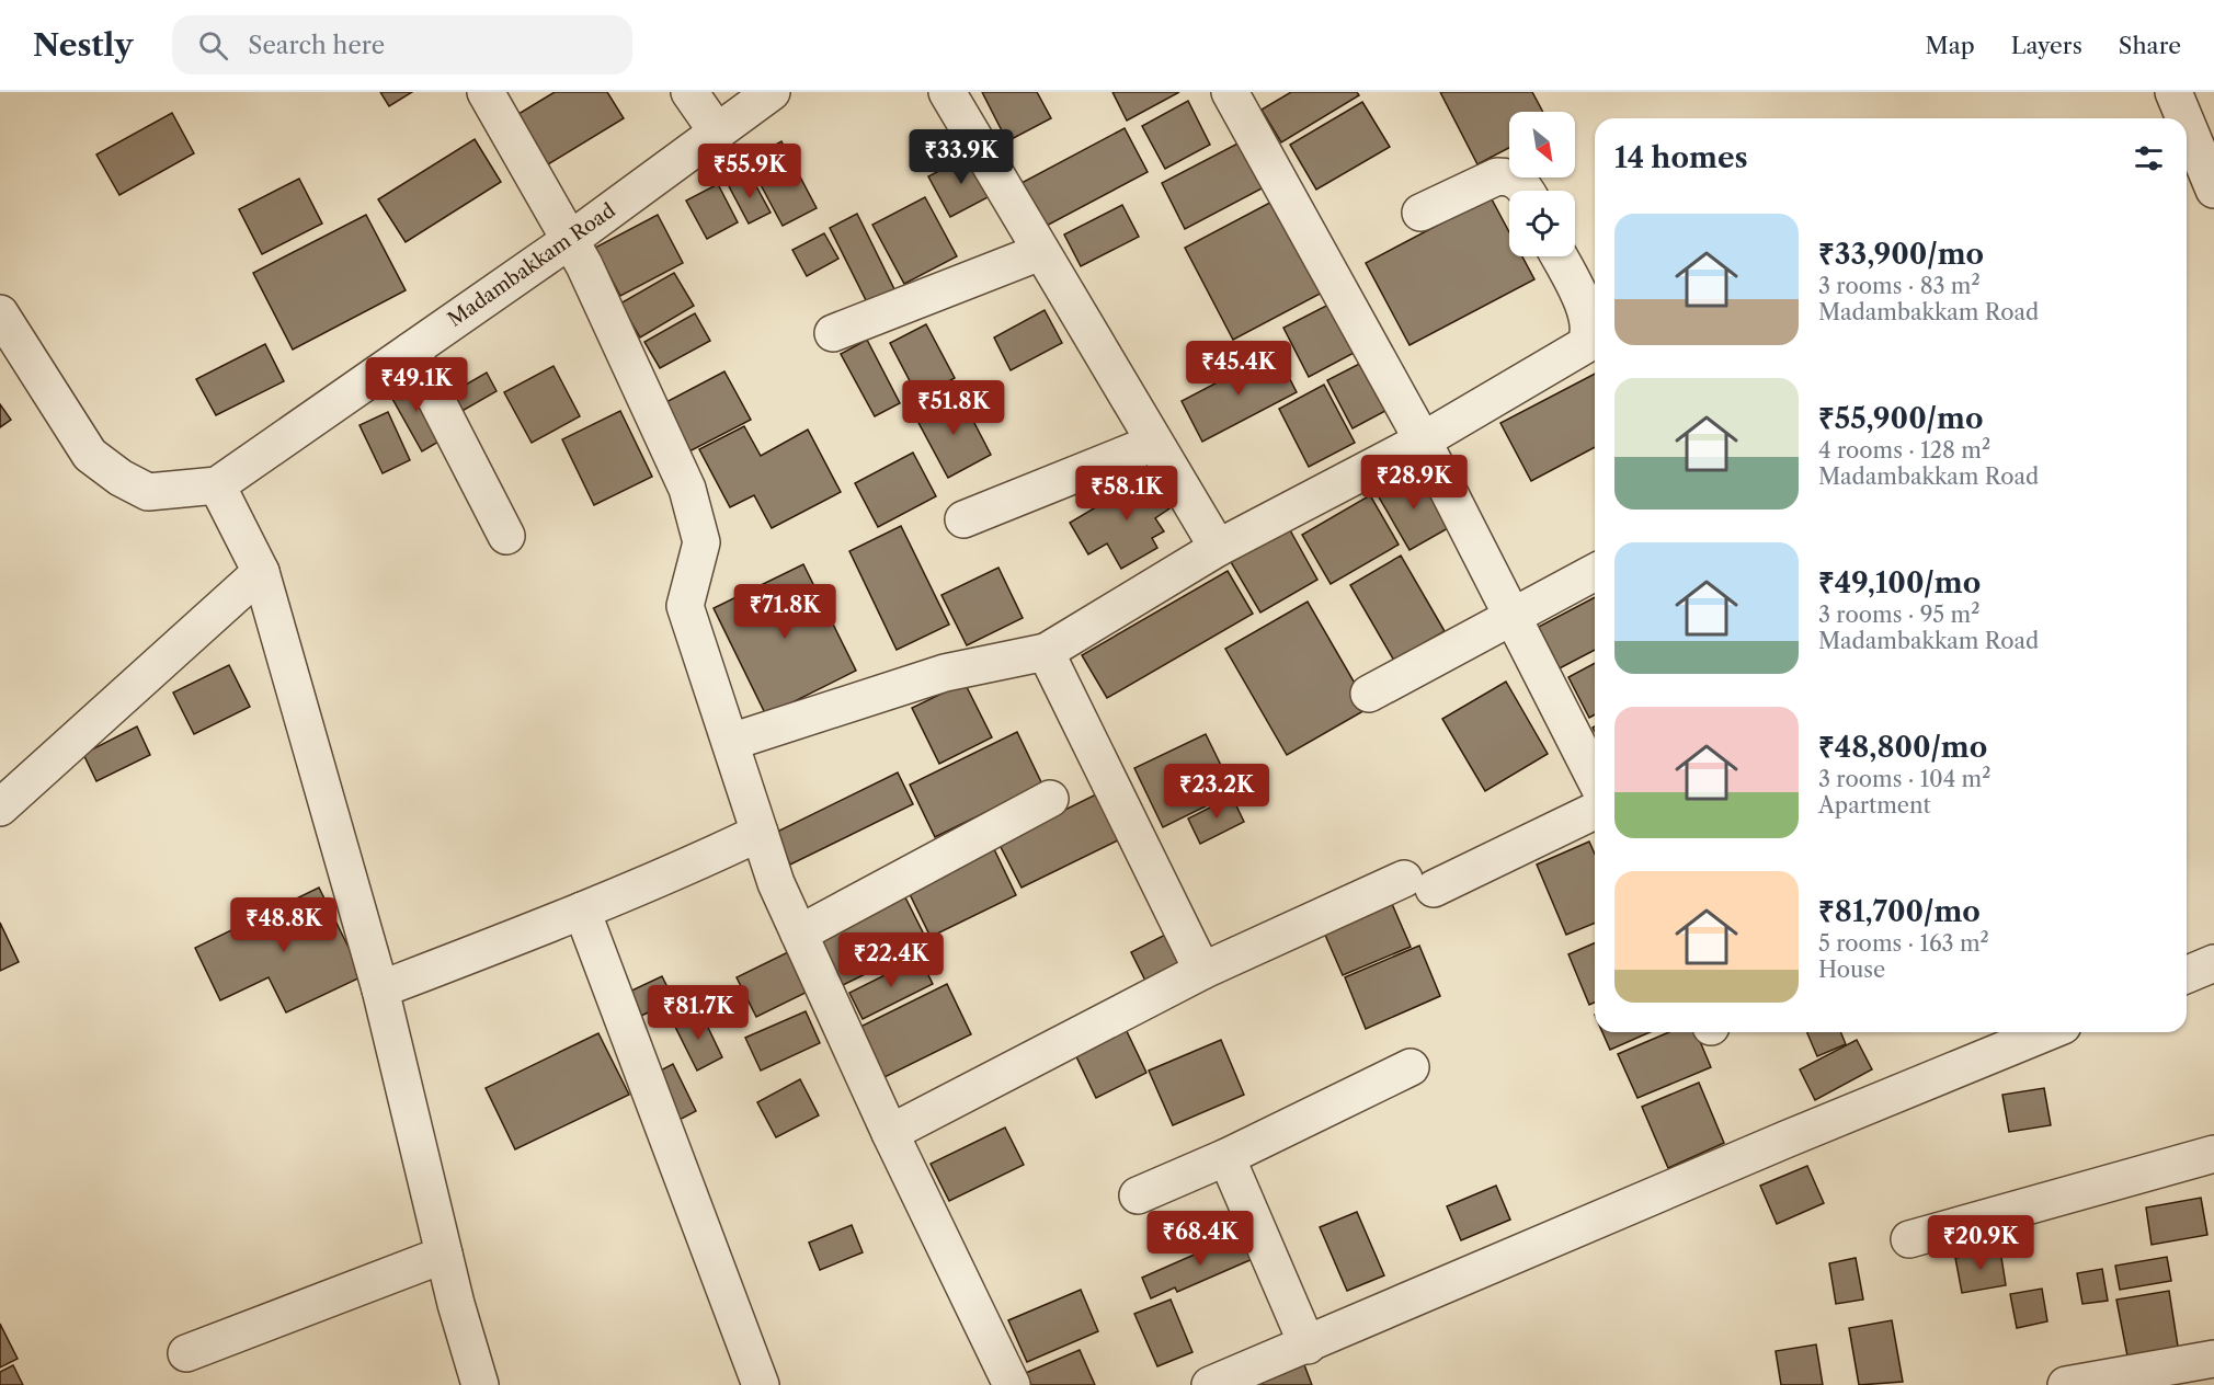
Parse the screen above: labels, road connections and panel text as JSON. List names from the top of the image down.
{
  "streets": {
    "street": ["Madambakkam Road"]
  },
  "north": "bottom right",
  "page": {
    "header": "Nestly",
    "search": "Search here",
    "nav": ["Map", "Layers", "Share"],
    "heading": "14 homes",
    "price": [
      "₹33.9K",
      "₹55.9K",
      "₹45.4K",
      "₹49.1K",
      "₹51.8K",
      "₹28.9K",
      "₹58.1K",
      "₹71.8K",
      "₹23.2K",
      "₹48.8K",
      "₹22.4K",
      "₹81.7K",
      "₹68.4K",
      "₹20.9K"
    ],
    "list": [
      {
        "name": "₹33,900/mo",
        "note": "3 rooms · 83 m² · Madambakkam Road"
      },
      {
        "name": "₹55,900/mo",
        "note": "4 rooms · 128 m² · Madambakkam Road"
      },
      {
        "name": "₹49,100/mo",
        "note": "3 rooms · 95 m² · Madambakkam Road"
      },
      {
        "name": "₹48,800/mo",
        "note": "3 rooms · 104 m² · Apartment"
      },
      {
        "name": "₹81,700/mo",
        "note": "5 rooms · 163 m² · House"
      }
    ]
  }
}
